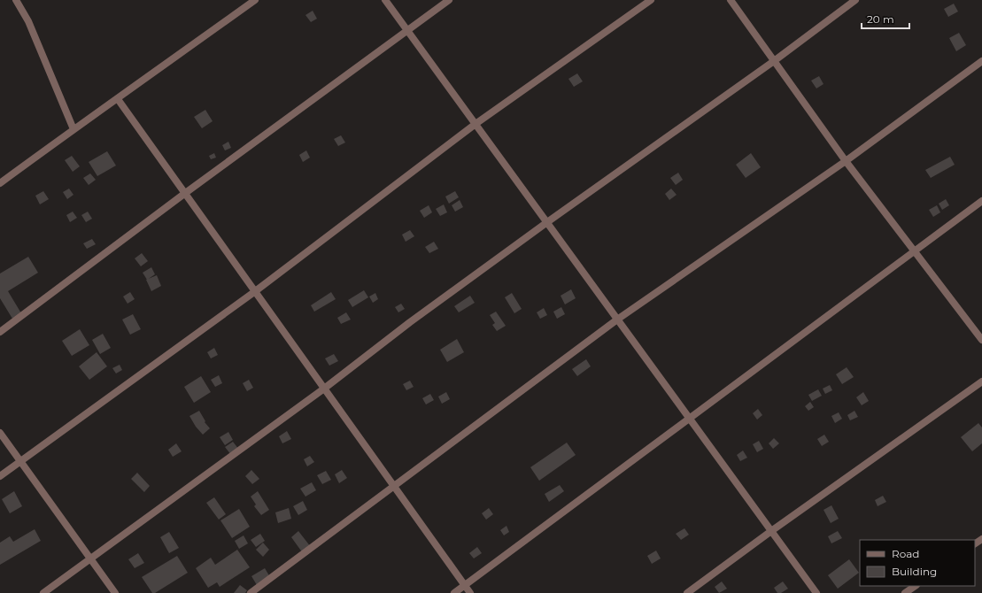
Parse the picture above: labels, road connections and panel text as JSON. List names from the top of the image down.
{
  "legend": ["Road", "Building"],
  "scale_bar": "20 m"
}
